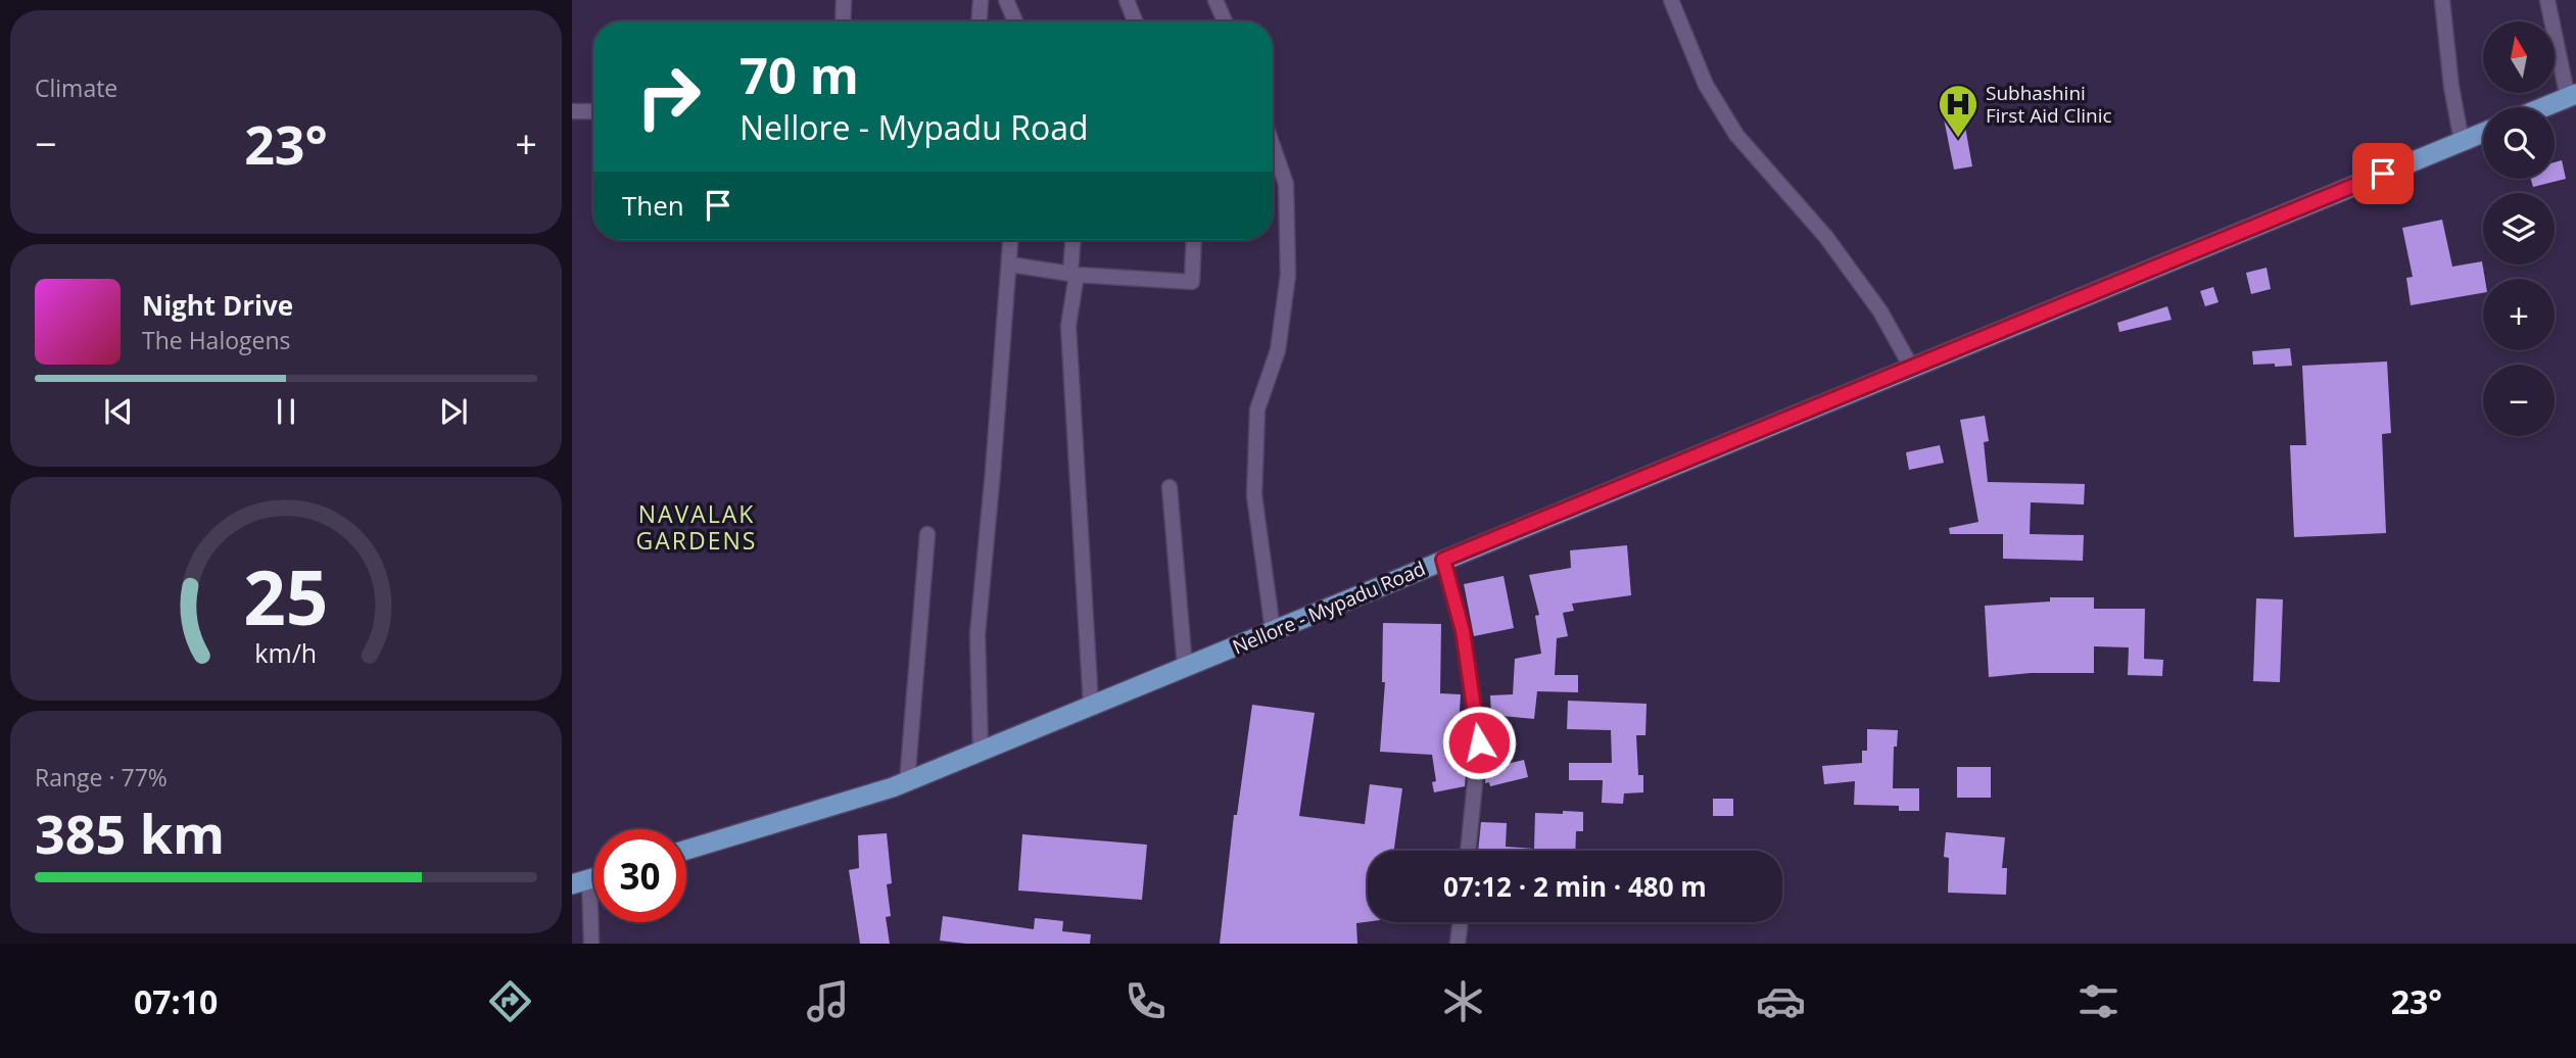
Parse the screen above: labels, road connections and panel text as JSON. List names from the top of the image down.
{
  "streets": {
    "main road": ["Nellore - Mypadu Road"]
  },
  "districts": ["NAVALAK GARDENS"],
  "places": {
    "hospital": ["Subhashini First Aid Clinic"]
  },
  "north": "top",
  "page": {
    "tile": [
      "Climate",
      ["Range · 77%", "385 km"]
    ],
    "map_buttons": ["+", "−"],
    "turn": ["70 m", "Nellore - Mypadu Road"],
    "heat": ["−", "23°", "+"],
    "then": "Then",
    "song": ["Night Drive", "The Halogens"],
    "limit": "30",
    "trip": "07:12 · 2 min · 480 m",
    "tabs": ["07:10", "23°"],
    "gauge": ["25", "km/h"]
  }
}
